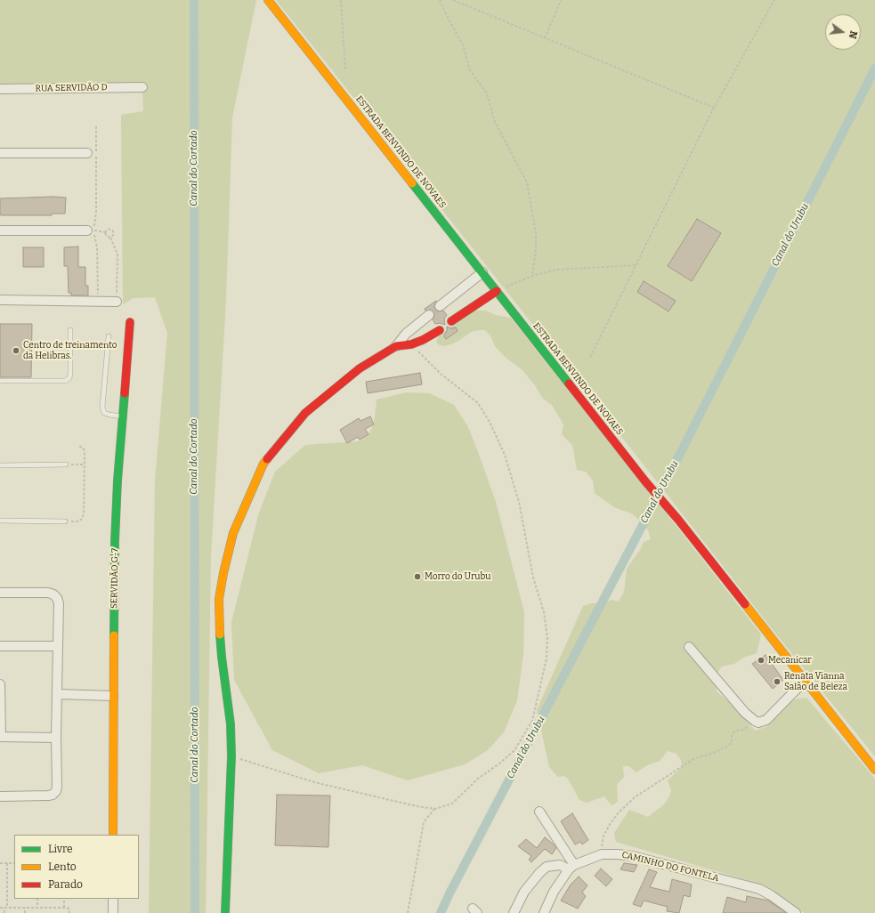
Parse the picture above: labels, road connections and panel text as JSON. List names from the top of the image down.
{
  "streets": {
    "street": [
      "RUA SERVIDÃO D",
      "ESTRADA BENVINDO DE NOVAES",
      "SERVIDÃO G-7",
      "CAMINHO DO FONTELA"
    ]
  },
  "water": ["Canal do Cortado", "Canal do Urubu"],
  "places": [
    "Centro de treinamento da Helibras.",
    "Morro do Urubu",
    "Mecanicar",
    "Renata Vianna Salão de Beleza"
  ],
  "legend": ["Livre", "Lento", "Parado"],
  "north": "right"
}
